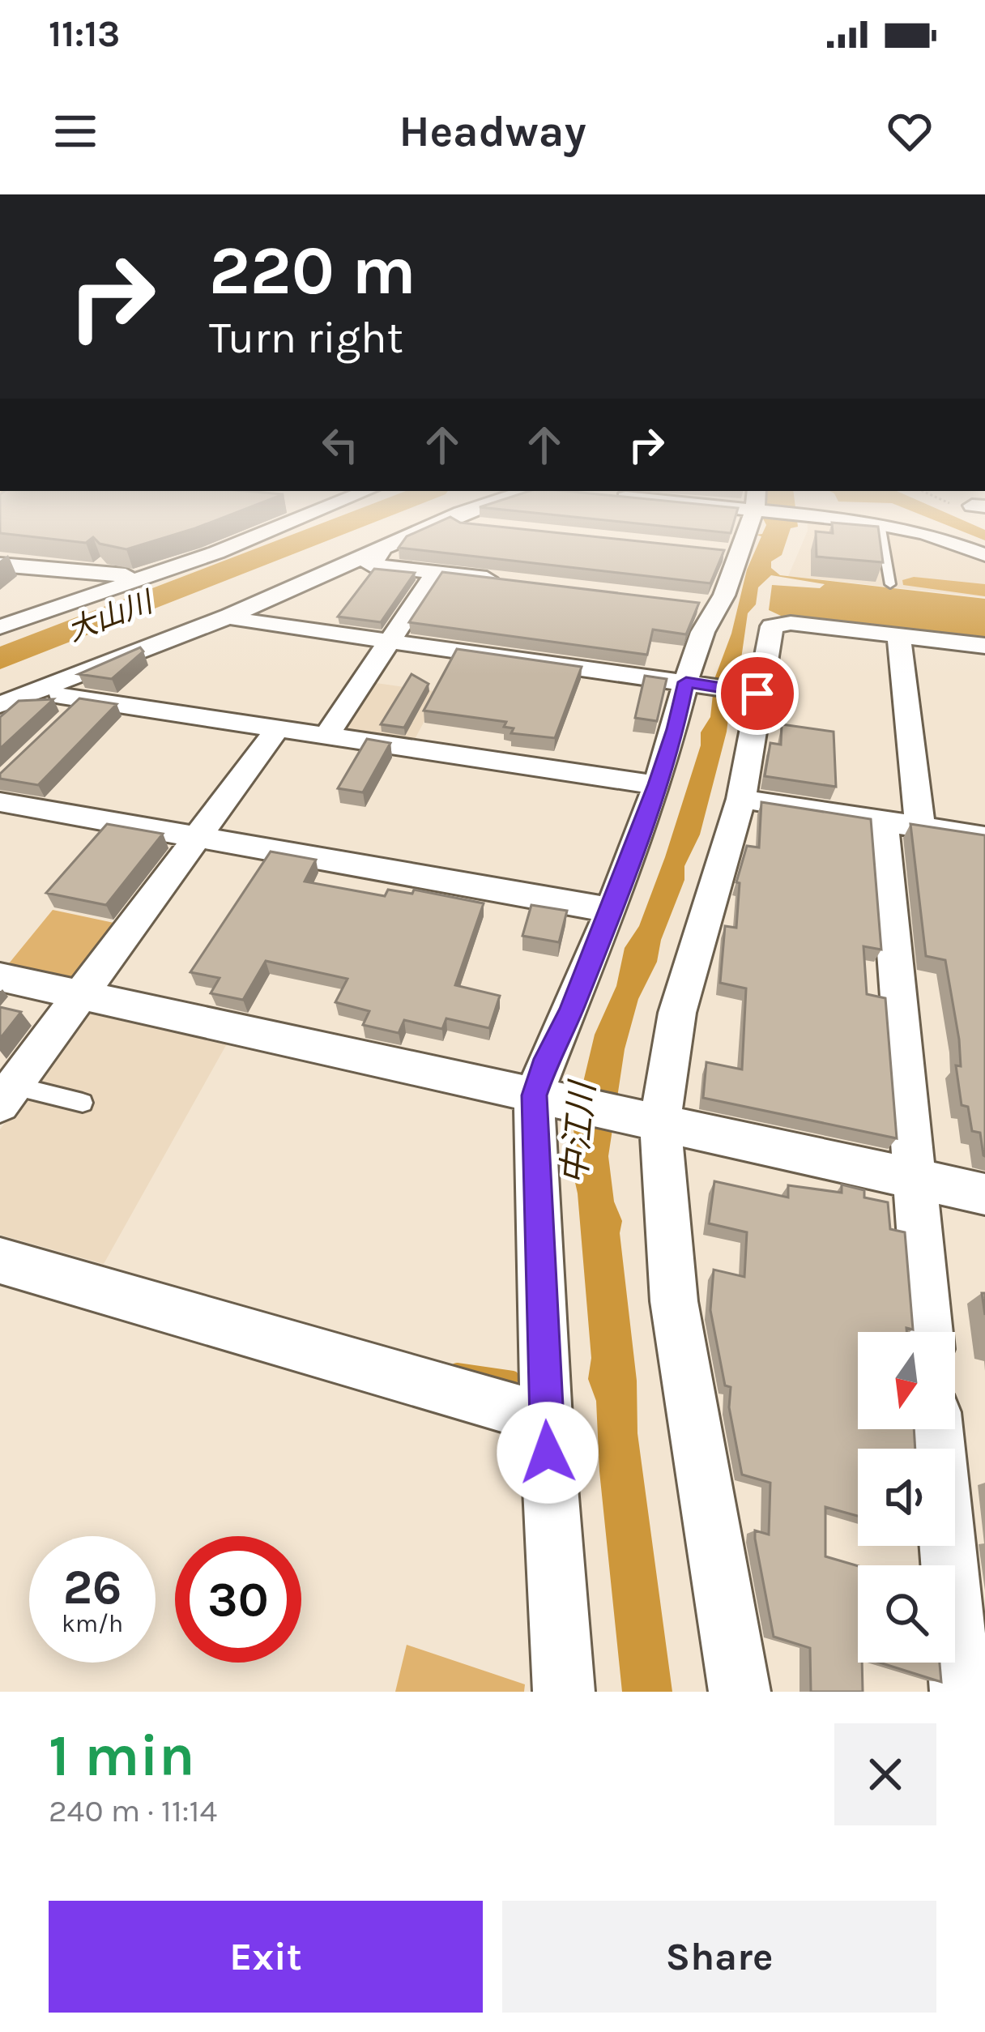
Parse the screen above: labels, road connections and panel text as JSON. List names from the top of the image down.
{
  "water": ["大山川", "中江川"],
  "north": "bottom",
  "page": {
    "status": "11:13",
    "header": "Headway",
    "turn": ["220 m", "Turn right"],
    "speed": "26 km/h",
    "limit": "30",
    "heading": ["1 min", "240 m · 11:14"],
    "buttons": ["Exit", "Share"]
  }
}
